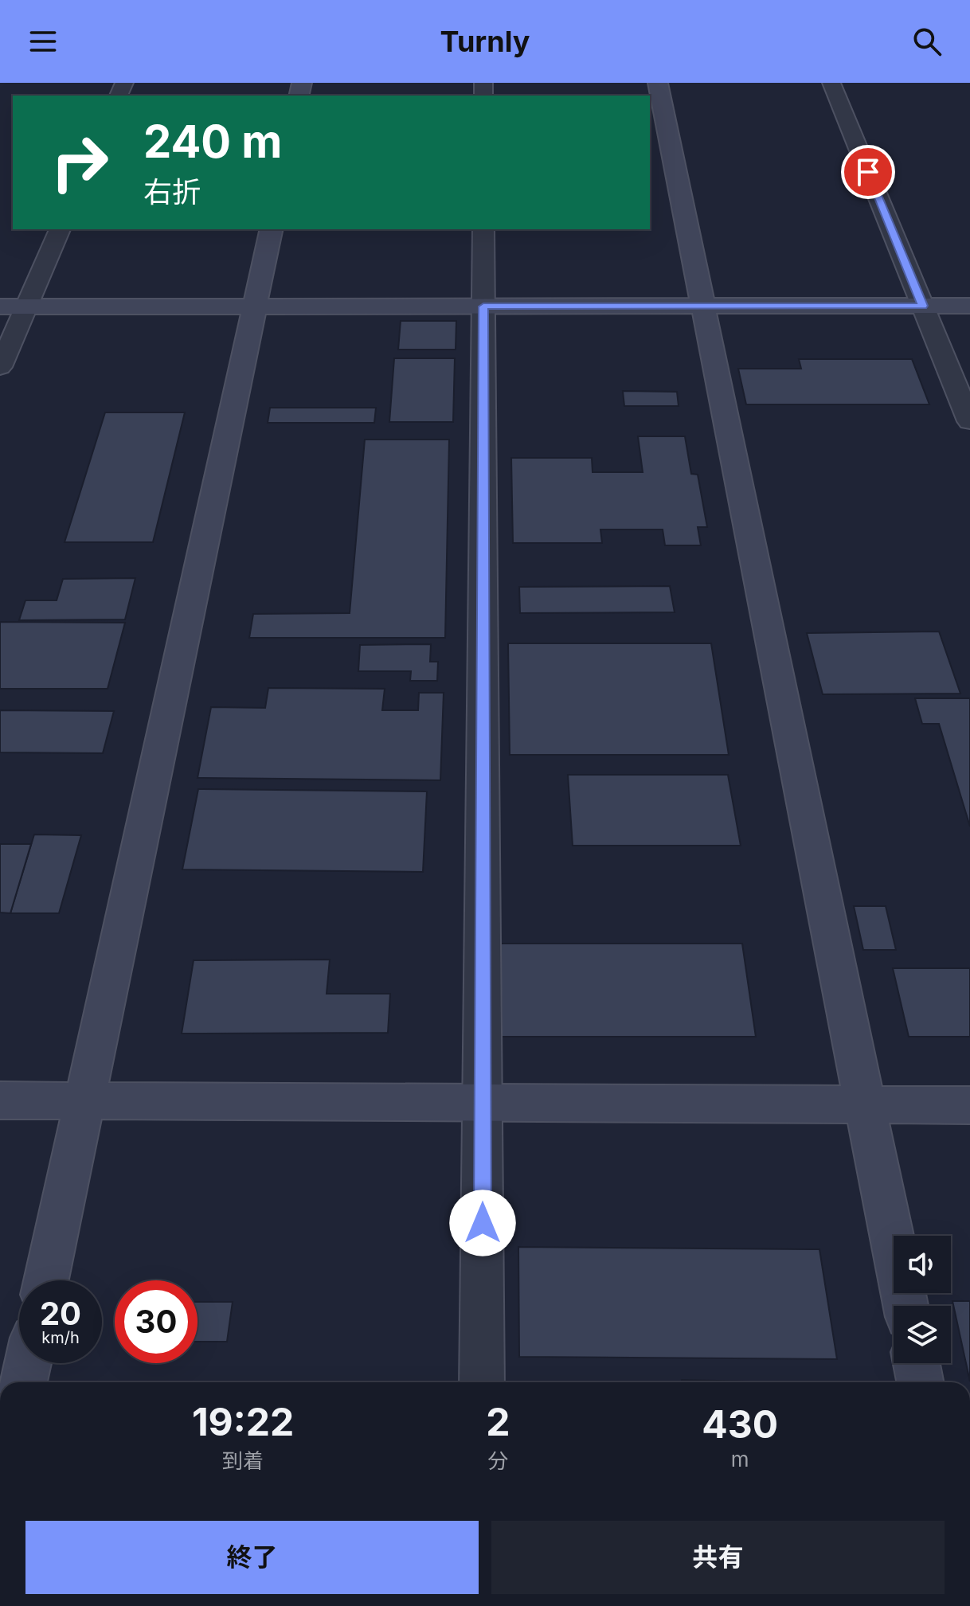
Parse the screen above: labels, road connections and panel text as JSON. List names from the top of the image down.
{
  "page": {
    "header": "Turnly",
    "turn": ["240 m", "右折"],
    "speed": "20 km/h",
    "limit": "30",
    "eta": [
      "19:22",
      "到着",
      "2",
      "分",
      "430",
      "m"
    ],
    "buttons": ["終了", "共有"]
  }
}
